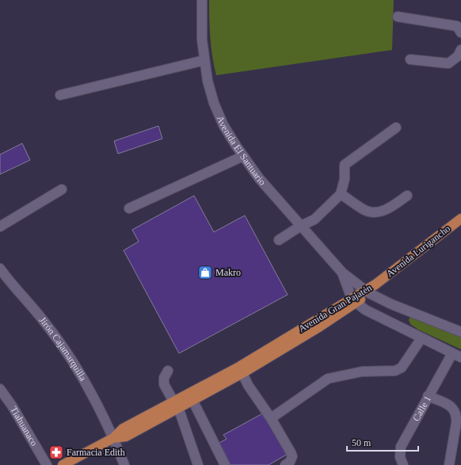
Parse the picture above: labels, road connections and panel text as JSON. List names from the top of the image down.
{
  "streets": {
    "main road": ["Avenida Lurigancho", "Avenida Gran Pajatén"],
    "street": [
      "Avenida El Santuario",
      "Jirón Cajamarquilla",
      "Calle 1",
      "Tiahuanaco"
    ]
  },
  "crossings": [
    ["Avenida El Santuario", "Avenida Gran Pajatén"],
    ["Avenida Lurigancho", "Avenida Gran Pajatén"],
    ["Avenida Gran Pajatén", "Jirón Cajamarquilla"]
  ],
  "places": {
    "shop": ["Makro"],
    "pharmacy": ["Farmacia Edith"]
  },
  "scale_bar": "50 m"
}
